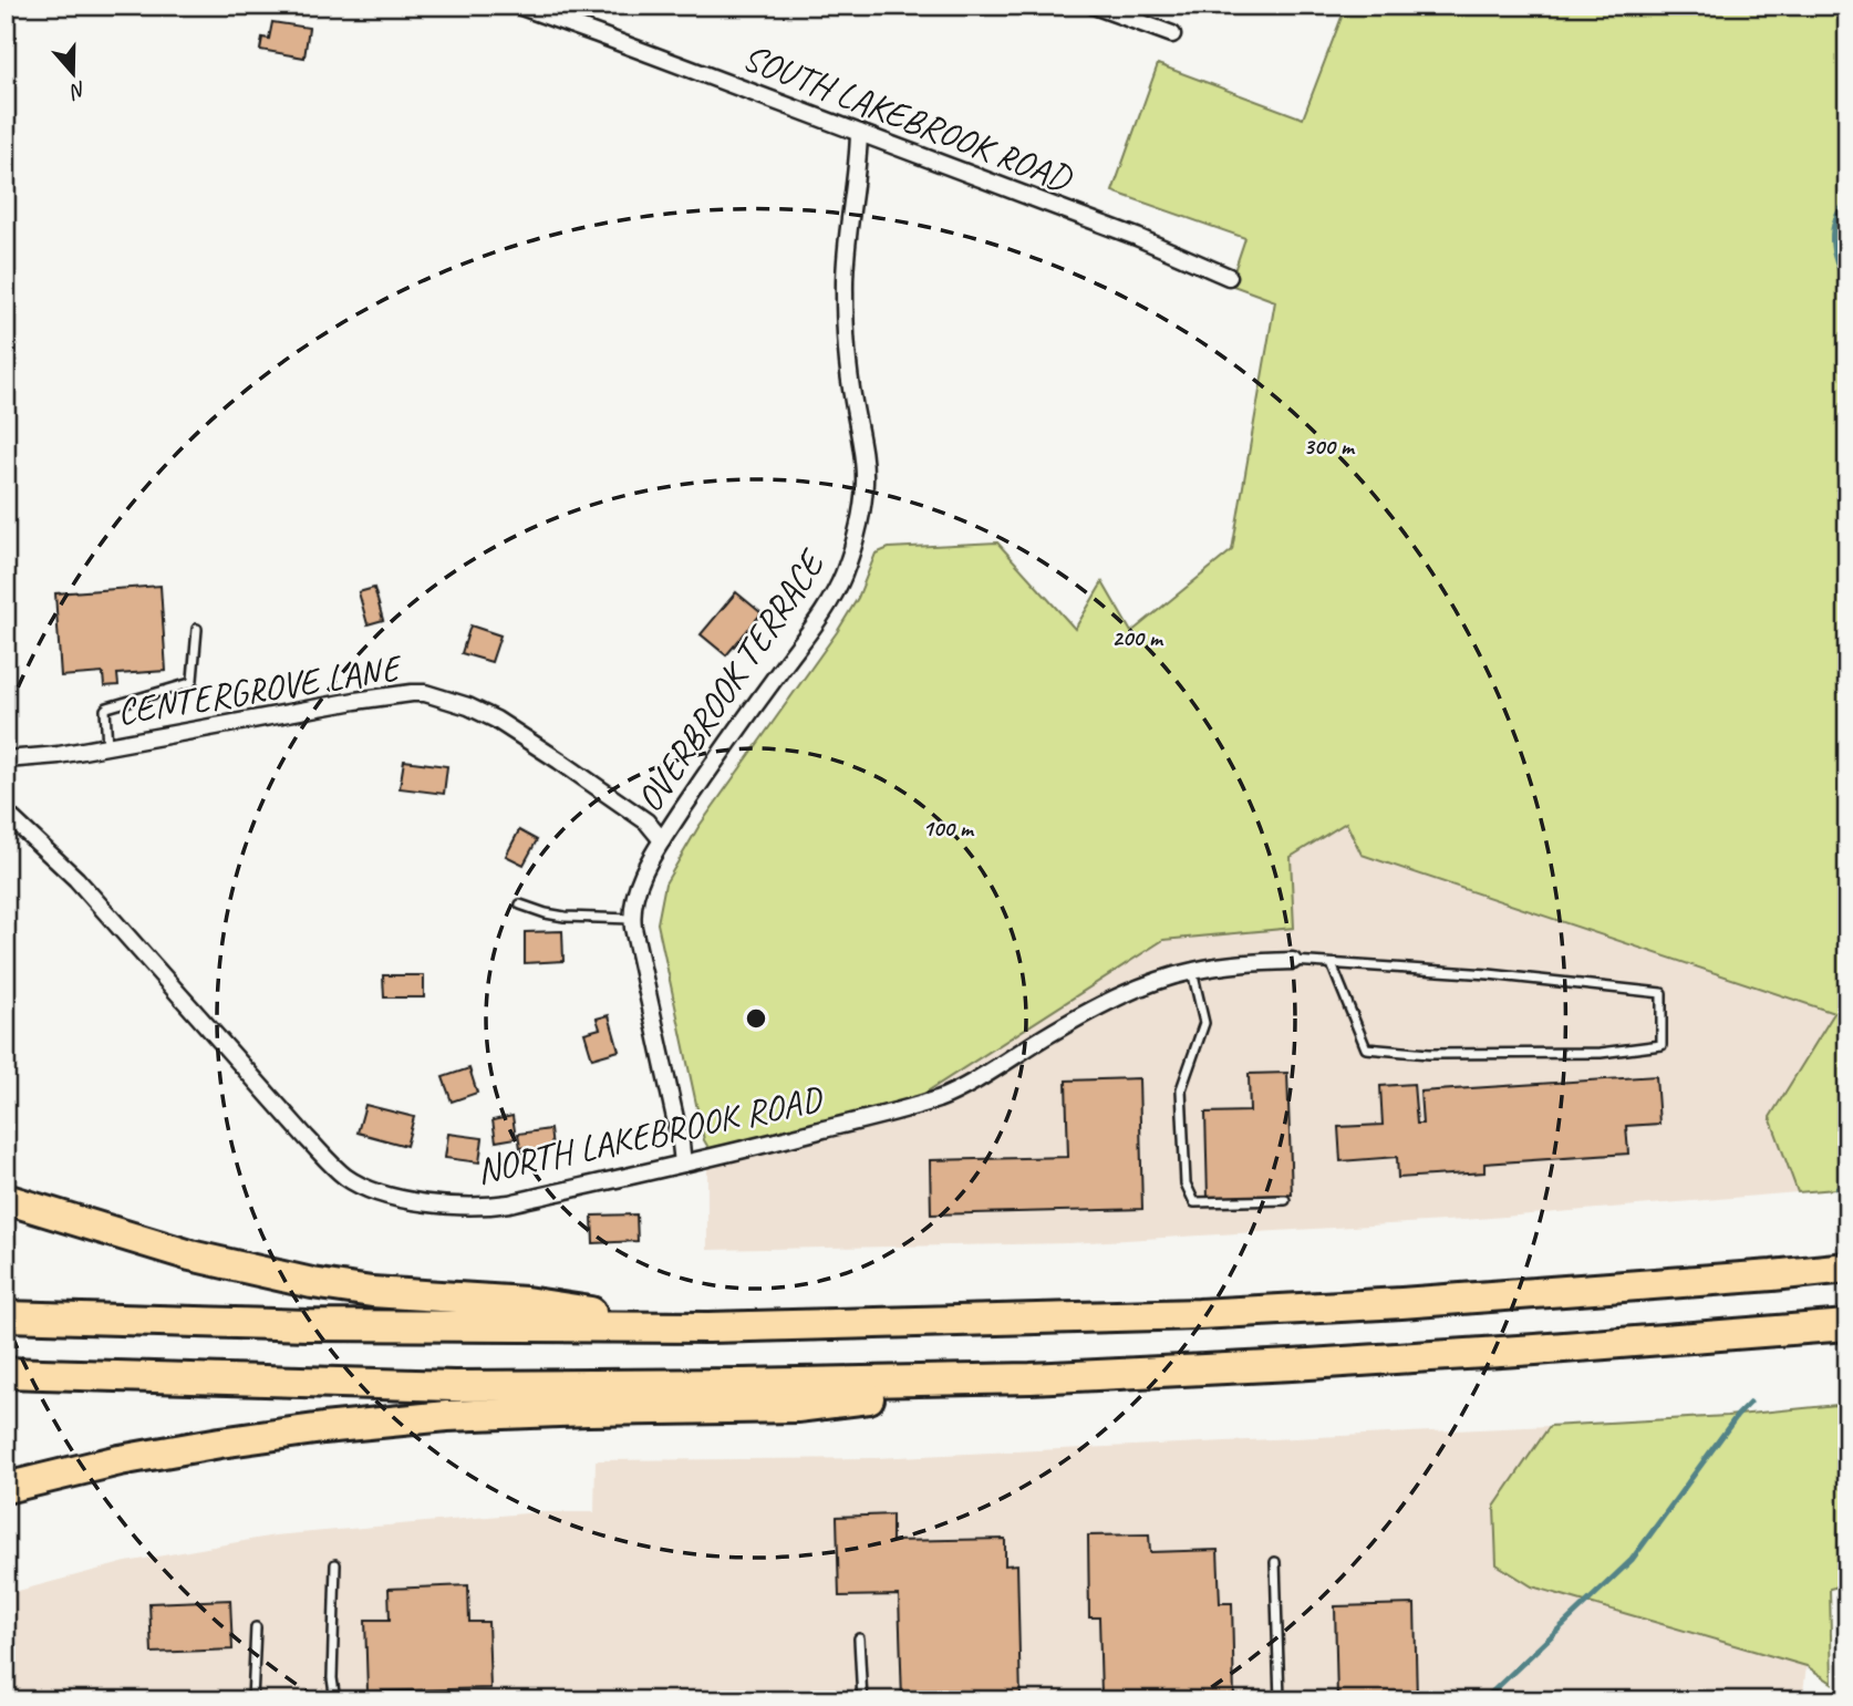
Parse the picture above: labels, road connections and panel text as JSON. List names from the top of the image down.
{
  "streets": {
    "street": [
      "SOUTH LAKEBROOK ROAD",
      "OVERBROOK TERRACE",
      "CENTERGROVE LANE",
      "NORTH LAKEBROOK ROAD"
    ]
  },
  "crossings": [
    ["SOUTH LAKEBROOK ROAD", "OVERBROOK TERRACE"],
    ["OVERBROOK TERRACE", "CENTERGROVE LANE"],
    ["OVERBROOK TERRACE", "NORTH LAKEBROOK ROAD"]
  ],
  "north": "bottom",
  "rings": ["300 m", "200 m", "100 m"]
}
